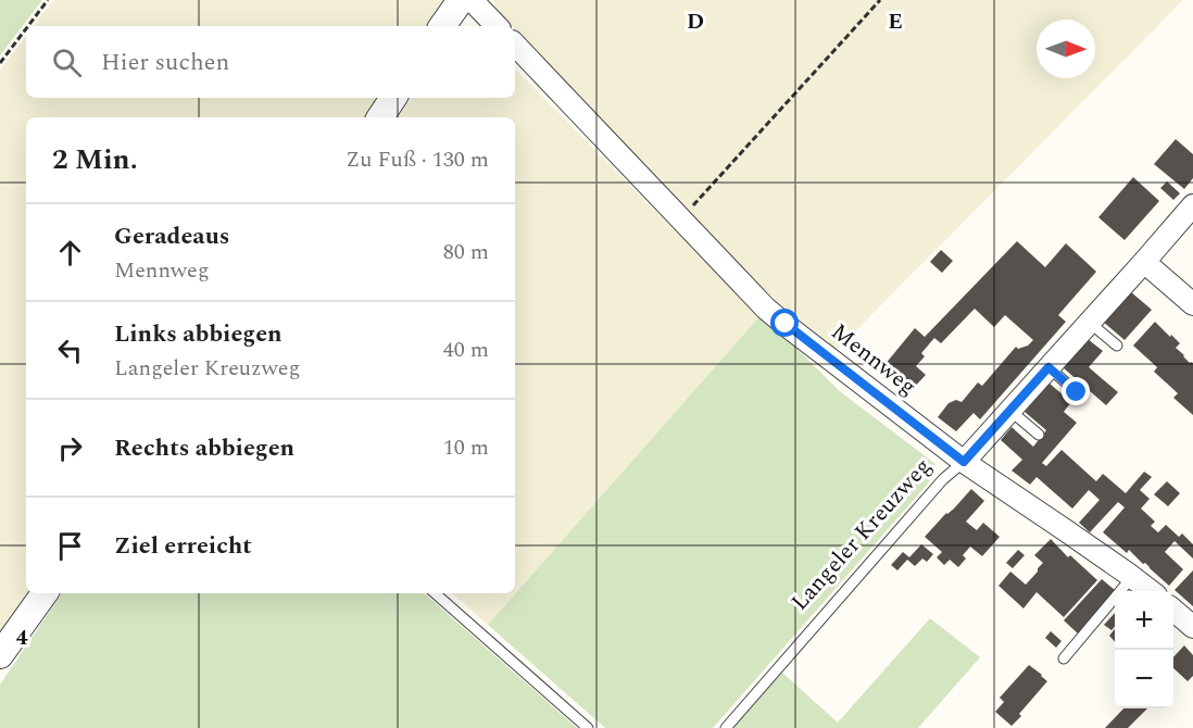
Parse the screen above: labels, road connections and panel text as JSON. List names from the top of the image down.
{
  "streets": {
    "street": ["Mennweg", "Langeler Kreuzweg"]
  },
  "crossings": [
    ["Mennweg", "Langeler Kreuzweg"]
  ],
  "north": "right",
  "page": {
    "search": "Hier suchen",
    "heading": ["2 Min.", "Zu Fuß · 130 m"],
    "list": [
      ["Geradeaus", "Mennweg", "80 m"],
      ["Links abbiegen", "Langeler Kreuzweg", "40 m"],
      ["Rechts abbiegen", "10 m"],
      "Ziel erreicht"
    ],
    "map_buttons": ["+", "−"]
  },
  "grid": {
    "columns": ["D", "E"],
    "rows": ["4"]
  }
}
